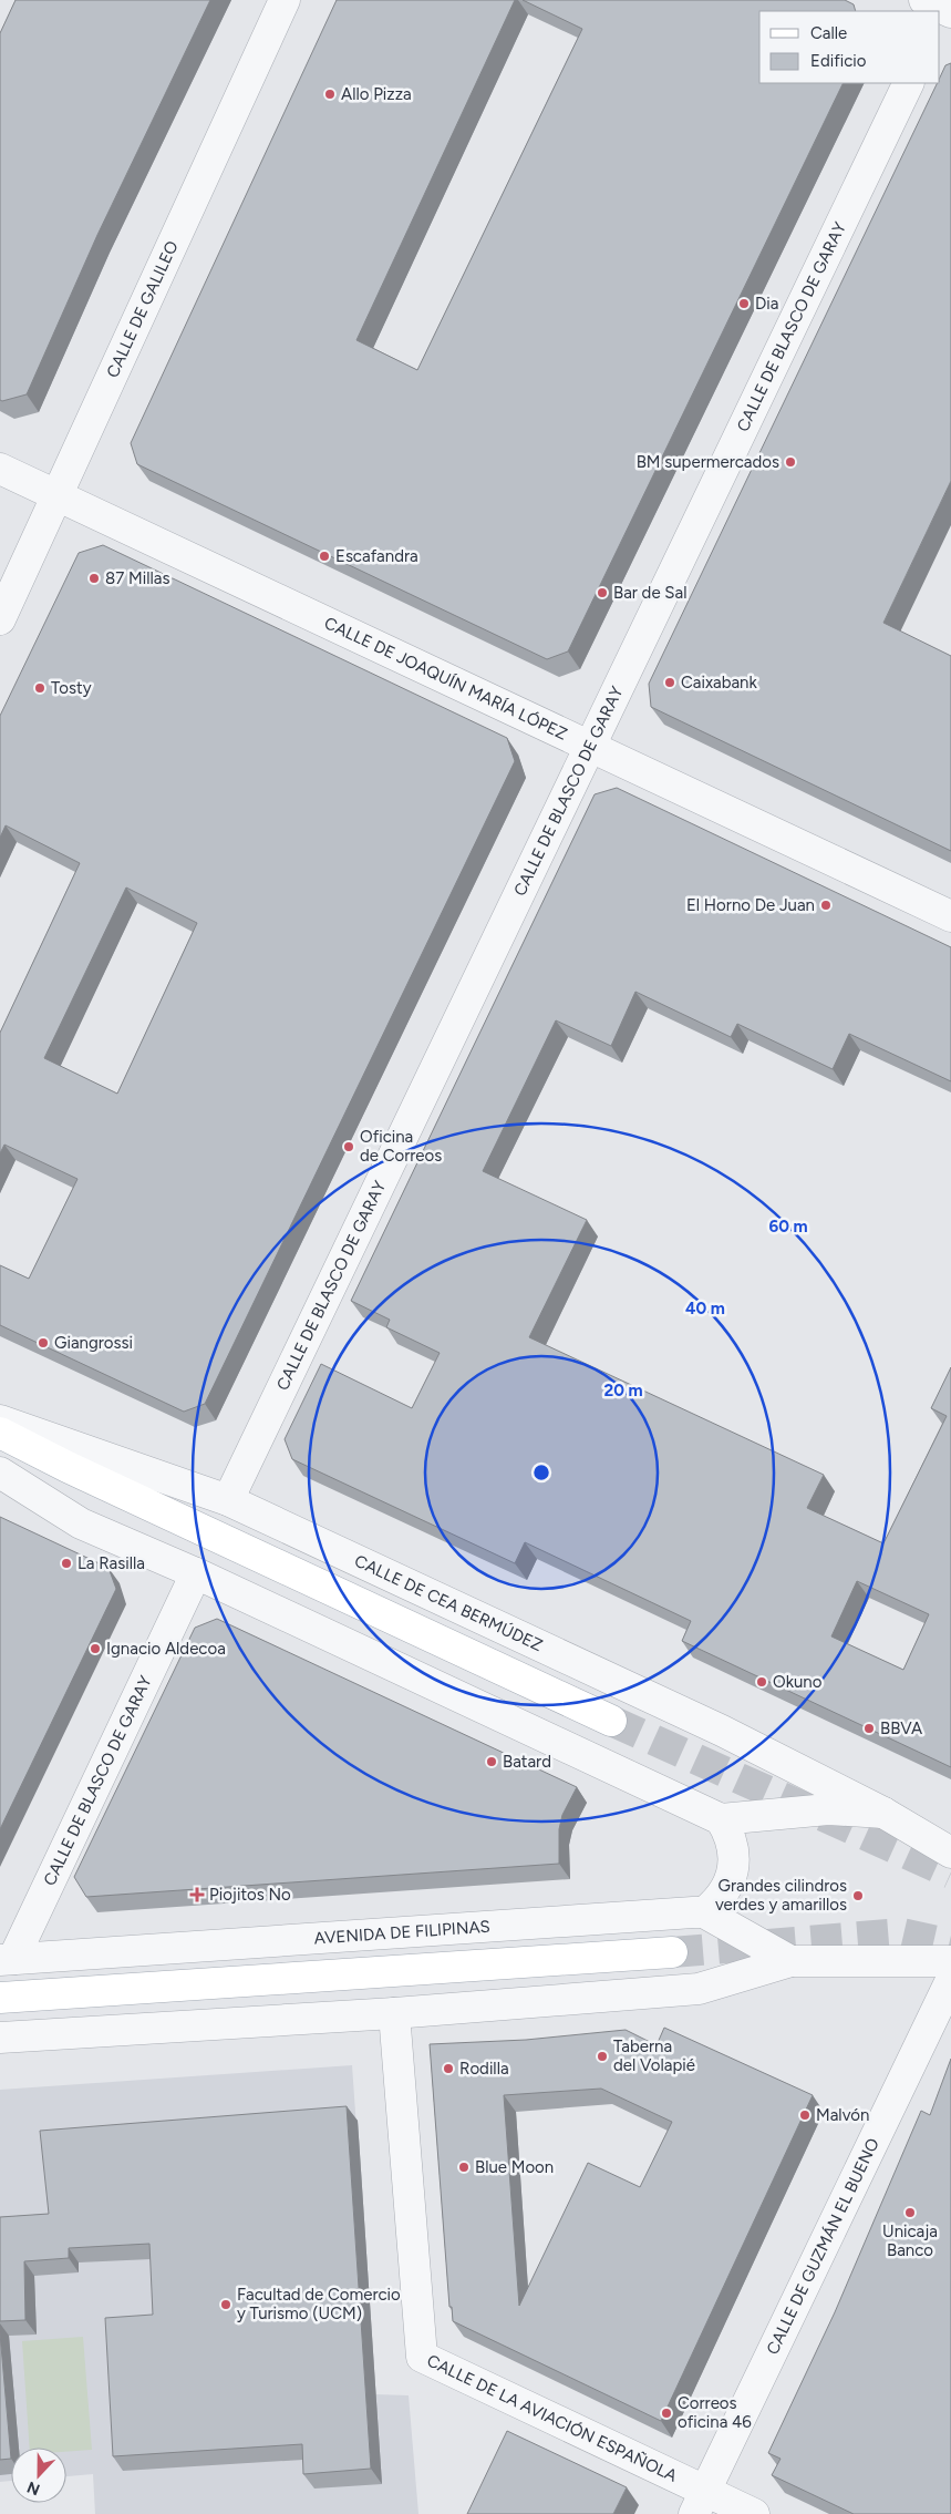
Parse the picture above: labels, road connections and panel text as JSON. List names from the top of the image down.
{
  "streets": {
    "street": [
      "CALLE DE GALILEO",
      "CALLE DE BLASCO DE GARAY",
      "CALLE DE JOAQUÍN MARÍA LÓPEZ",
      "CALLE DE CEA BERMÚDEZ",
      "AVENIDA DE FILIPINAS",
      "CALLE DE GUZMÁN EL BUENO",
      "CALLE DE LA AVIACIÓN ESPAÑOLA"
    ]
  },
  "crossings": [
    ["CALLE DE GALILEO", "CALLE DE JOAQUÍN MARÍA LÓPEZ"],
    ["CALLE DE BLASCO DE GARAY", "CALLE DE JOAQUÍN MARÍA LÓPEZ"],
    ["CALLE DE BLASCO DE GARAY", "CALLE DE CEA BERMÚDEZ"],
    ["CALLE DE BLASCO DE GARAY", "AVENIDA DE FILIPINAS"],
    ["CALLE DE GUZMÁN EL BUENO", "CALLE DE LA AVIACIÓN ESPAÑOLA"]
  ],
  "places": {
    "other": [
      "Allo Pizza",
      "Dia",
      "BM supermercados",
      "Escafandra",
      "87 Millas",
      "Bar de Sal",
      "Caixabank",
      "Tosty",
      "El Horno De Juan",
      "Oficina de Correos",
      "Giangrossi",
      "La Rasilla",
      "Ignacio Aldecoa",
      "Okuno",
      "BBVA",
      "Batard",
      "Grandes cilindros verdes y amarillos",
      "Taberna del Volapié",
      "Rodilla",
      "Malvón",
      "Blue Moon",
      "Unicaja Banco",
      "Facultad de Comercio y Turismo (UCM)",
      "Correos oficina 46"
    ],
    "health": ["Piojitos No"]
  },
  "legend": ["Calle", "Edificio"],
  "north": "bottom",
  "rings": ["60 m", "40 m", "20 m"]
}
